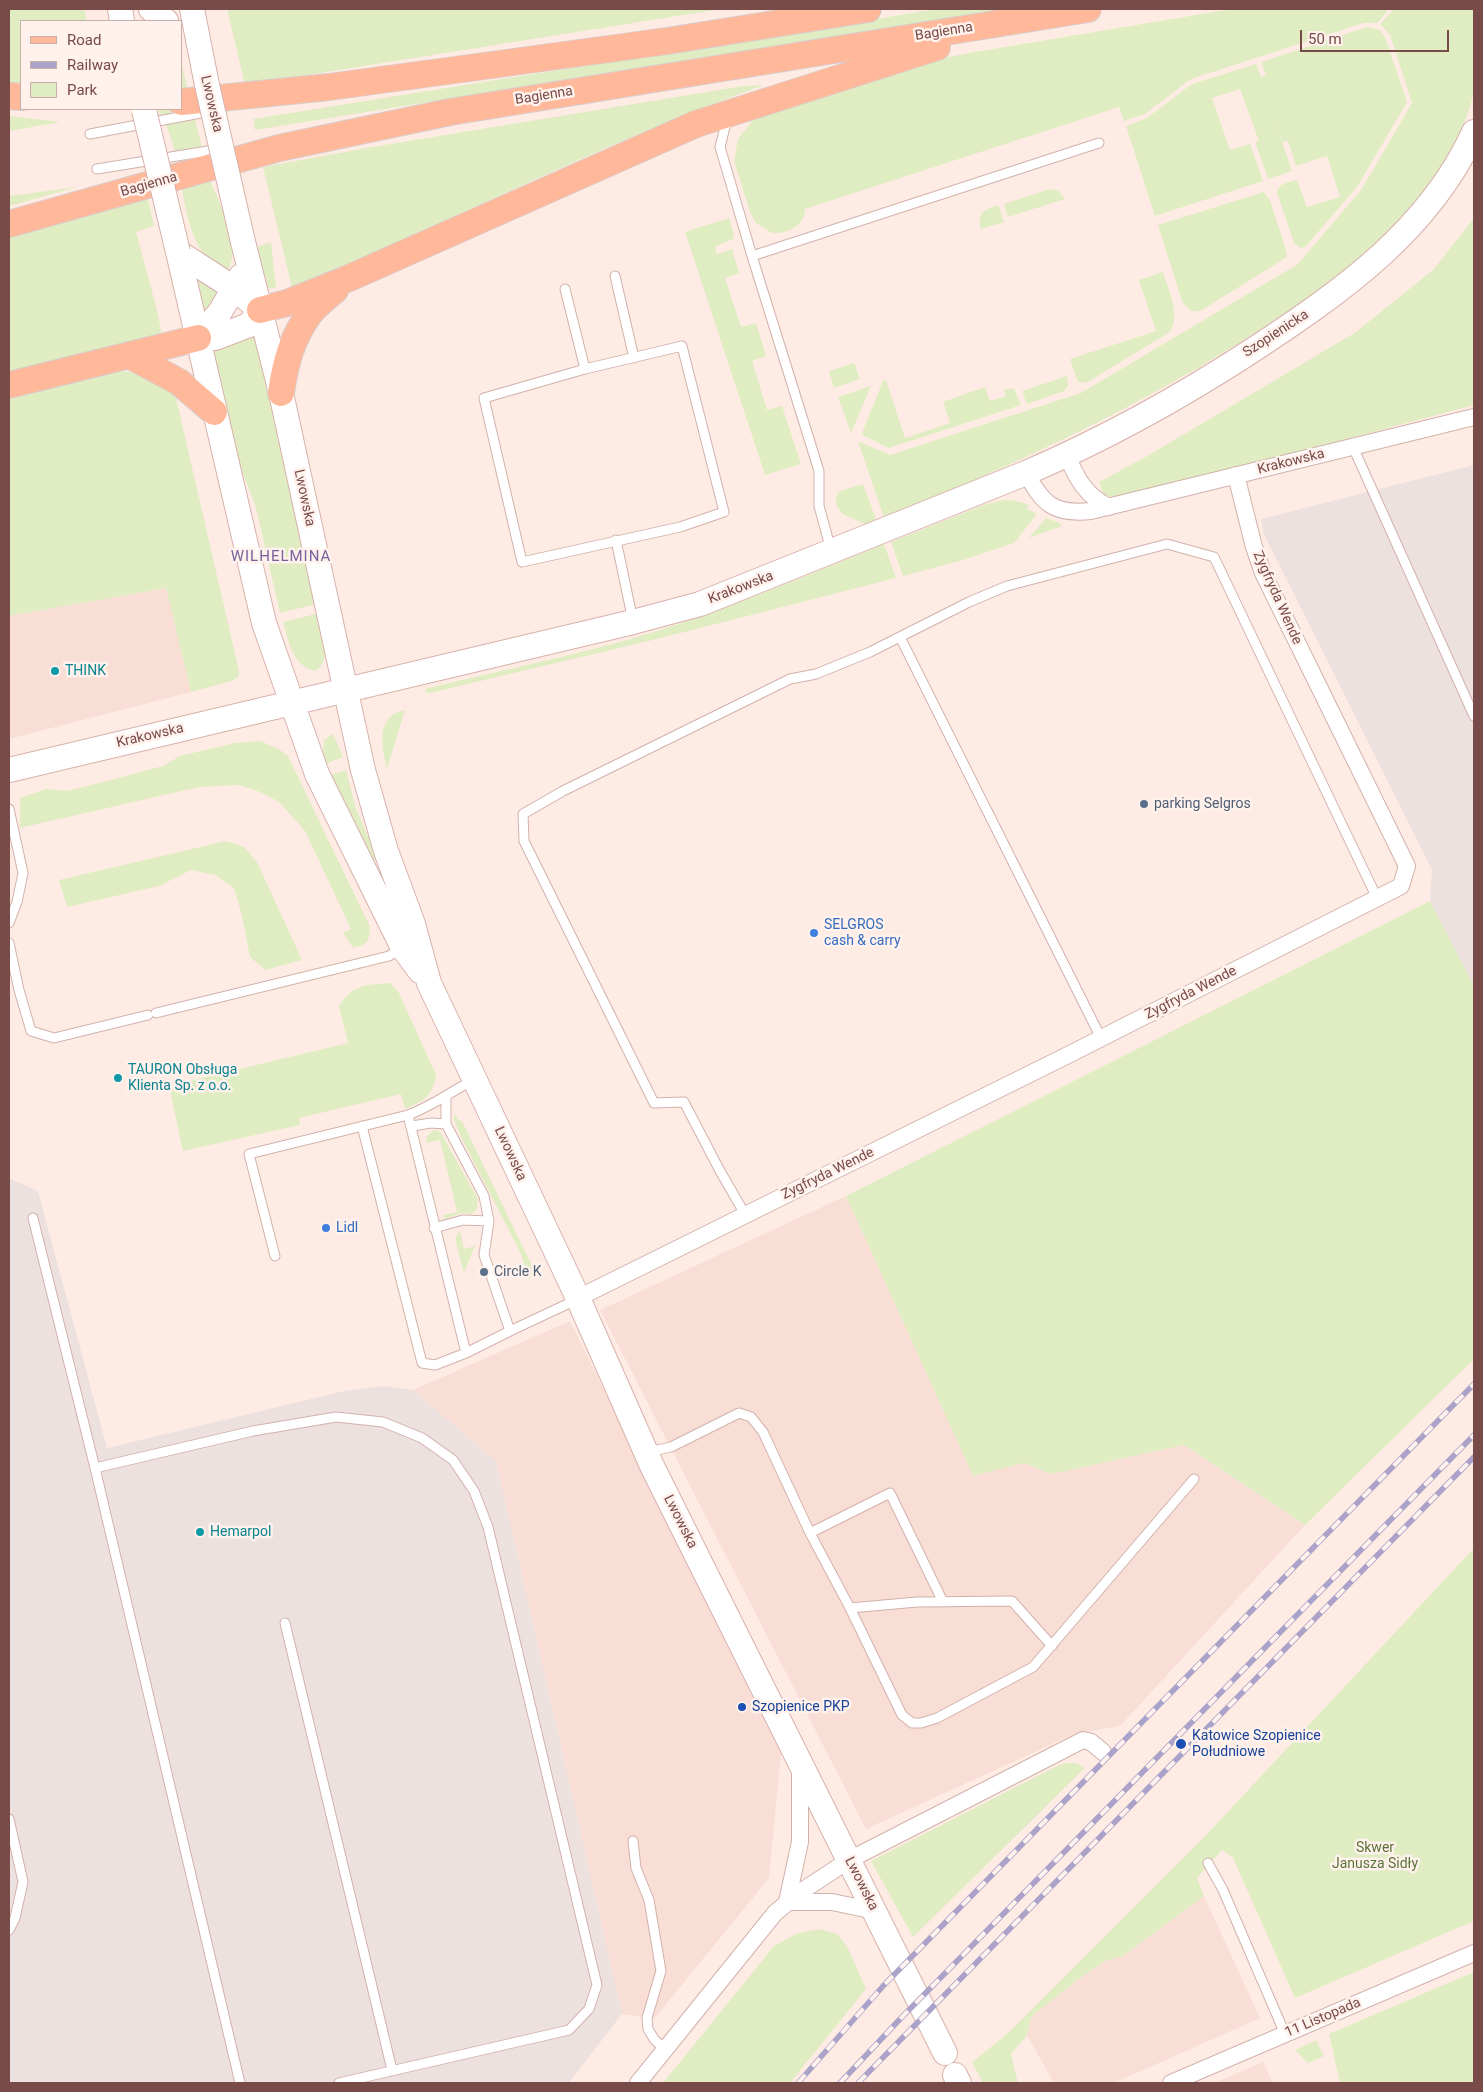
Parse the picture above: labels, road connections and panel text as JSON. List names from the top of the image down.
{
  "streets": {
    "main road": ["Bagienna"],
    "street": [
      "Lwowska",
      "Szopienicka",
      "Krakowska",
      "Zygfryda Wende",
      "11 Listopada"
    ]
  },
  "crossings": [
    ["Lwowska", "Krakowska"],
    ["Lwowska", "Zygfryda Wende"],
    ["Szopienicka", "Krakowska"],
    ["Krakowska", "Zygfryda Wende"]
  ],
  "districts": ["WILHELMINA"],
  "parks": ["Skwer Janusza Sidły"],
  "places": [
    "THINK",
    "parking Selgros",
    "SELGROS cash & carry",
    "TAURON Obsługa Klienta Sp. z o.o.",
    "Lidl",
    "Circle K",
    "Hemarpol",
    "Szopienice PKP",
    "Katowice Szopienice Południowe"
  ],
  "legend": ["Road", "Railway", "Park"],
  "scale_bar": "50 m"
}
